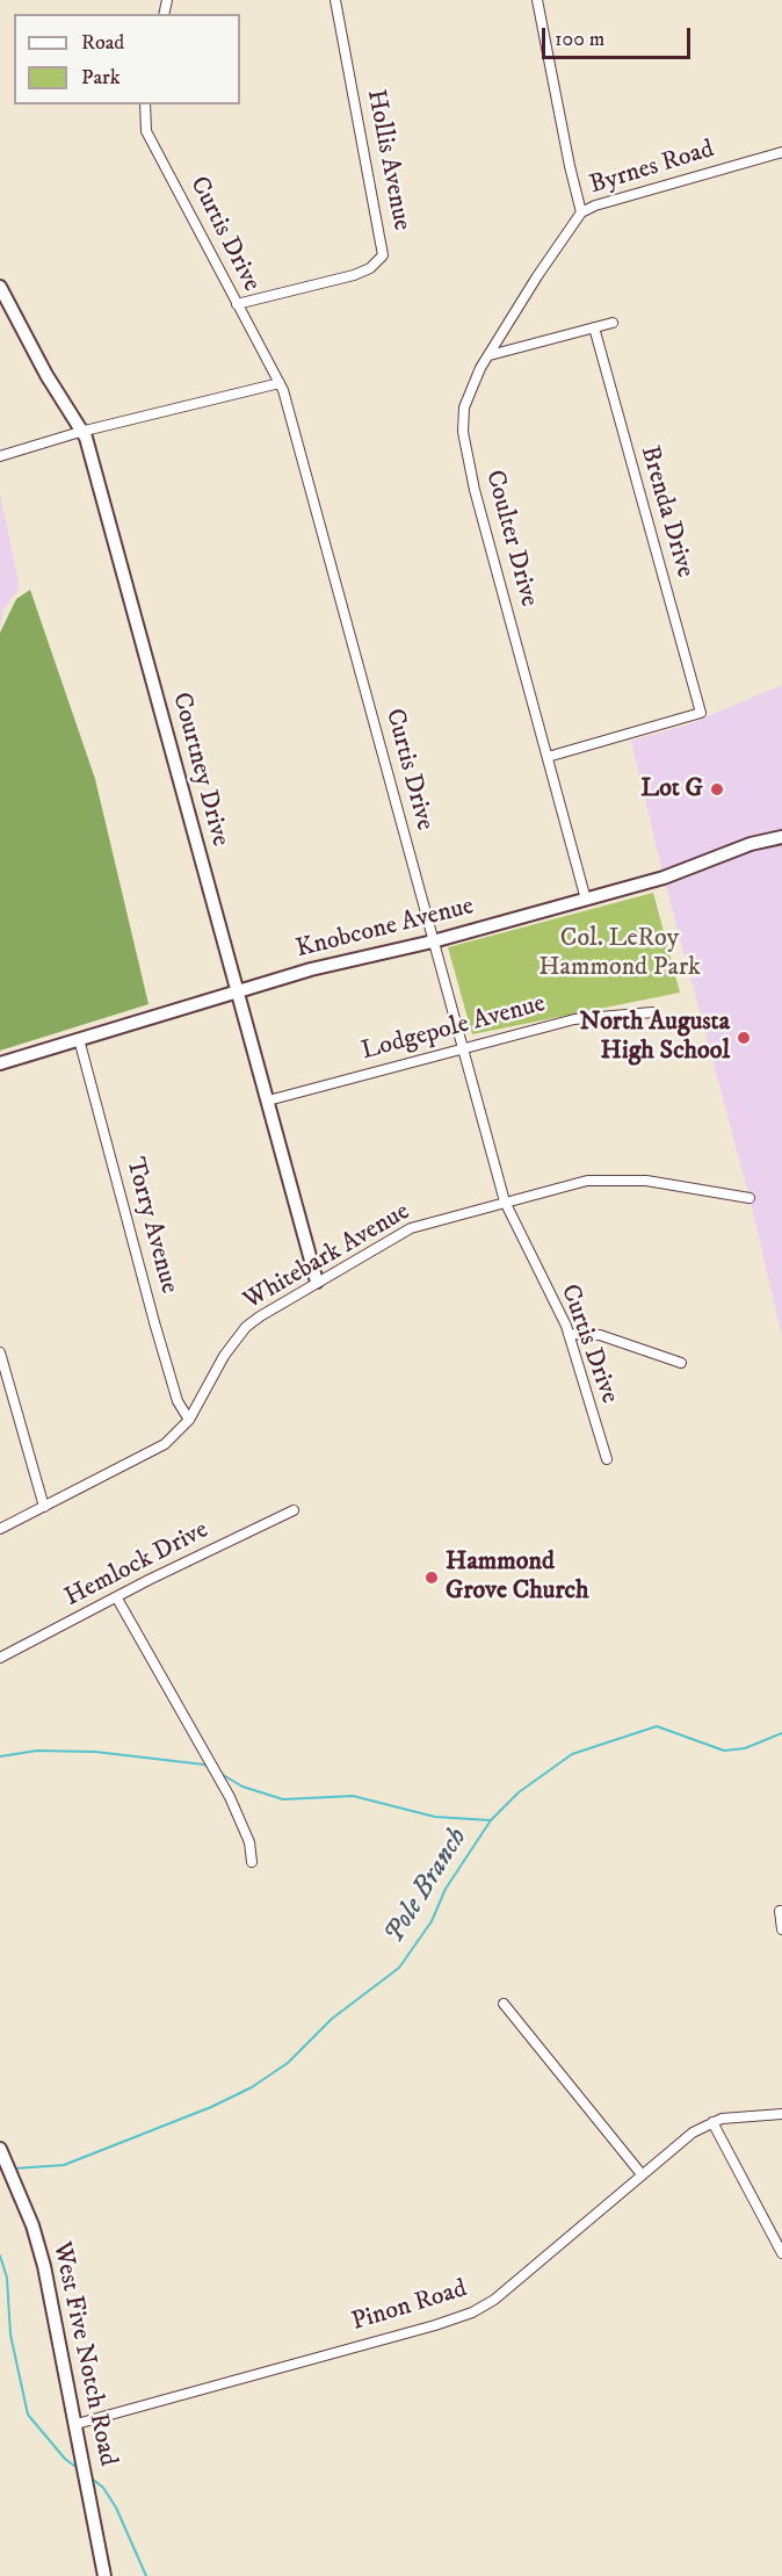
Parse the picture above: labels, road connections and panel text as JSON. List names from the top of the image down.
{
  "streets": {
    "street": [
      "Hollis Avenue",
      "Byrnes Road",
      "Curtis Drive",
      "Brenda Drive",
      "Coulter Drive",
      "Courtney Drive",
      "Knobcone Avenue",
      "Lodgepole Avenue",
      "Torry Avenue",
      "Whitebark Avenue",
      "Hemlock Drive",
      "Pinon Road",
      "West Five Notch Road"
    ]
  },
  "crossings": [
    ["Hollis Avenue", "Curtis Drive"],
    ["Byrnes Road", "Coulter Drive"],
    ["Curtis Drive", "Knobcone Avenue"],
    ["Curtis Drive", "Lodgepole Avenue"],
    ["Curtis Drive", "Whitebark Avenue"],
    ["Brenda Drive", "Coulter Drive"],
    ["Coulter Drive", "Knobcone Avenue"],
    ["Courtney Drive", "Knobcone Avenue"],
    ["Courtney Drive", "Lodgepole Avenue"],
    ["Courtney Drive", "Whitebark Avenue"],
    ["Knobcone Avenue", "Torry Avenue"],
    ["Torry Avenue", "Whitebark Avenue"],
    ["Pinon Road", "West Five Notch Road"]
  ],
  "water": ["Pole Branch"],
  "parks": ["Col. LeRoy Hammond Park"],
  "places": ["Lot G", "North Augusta High School", "Hammond Grove Church"],
  "legend": ["Road", "Park"],
  "scale_bar": "100 m"
}
